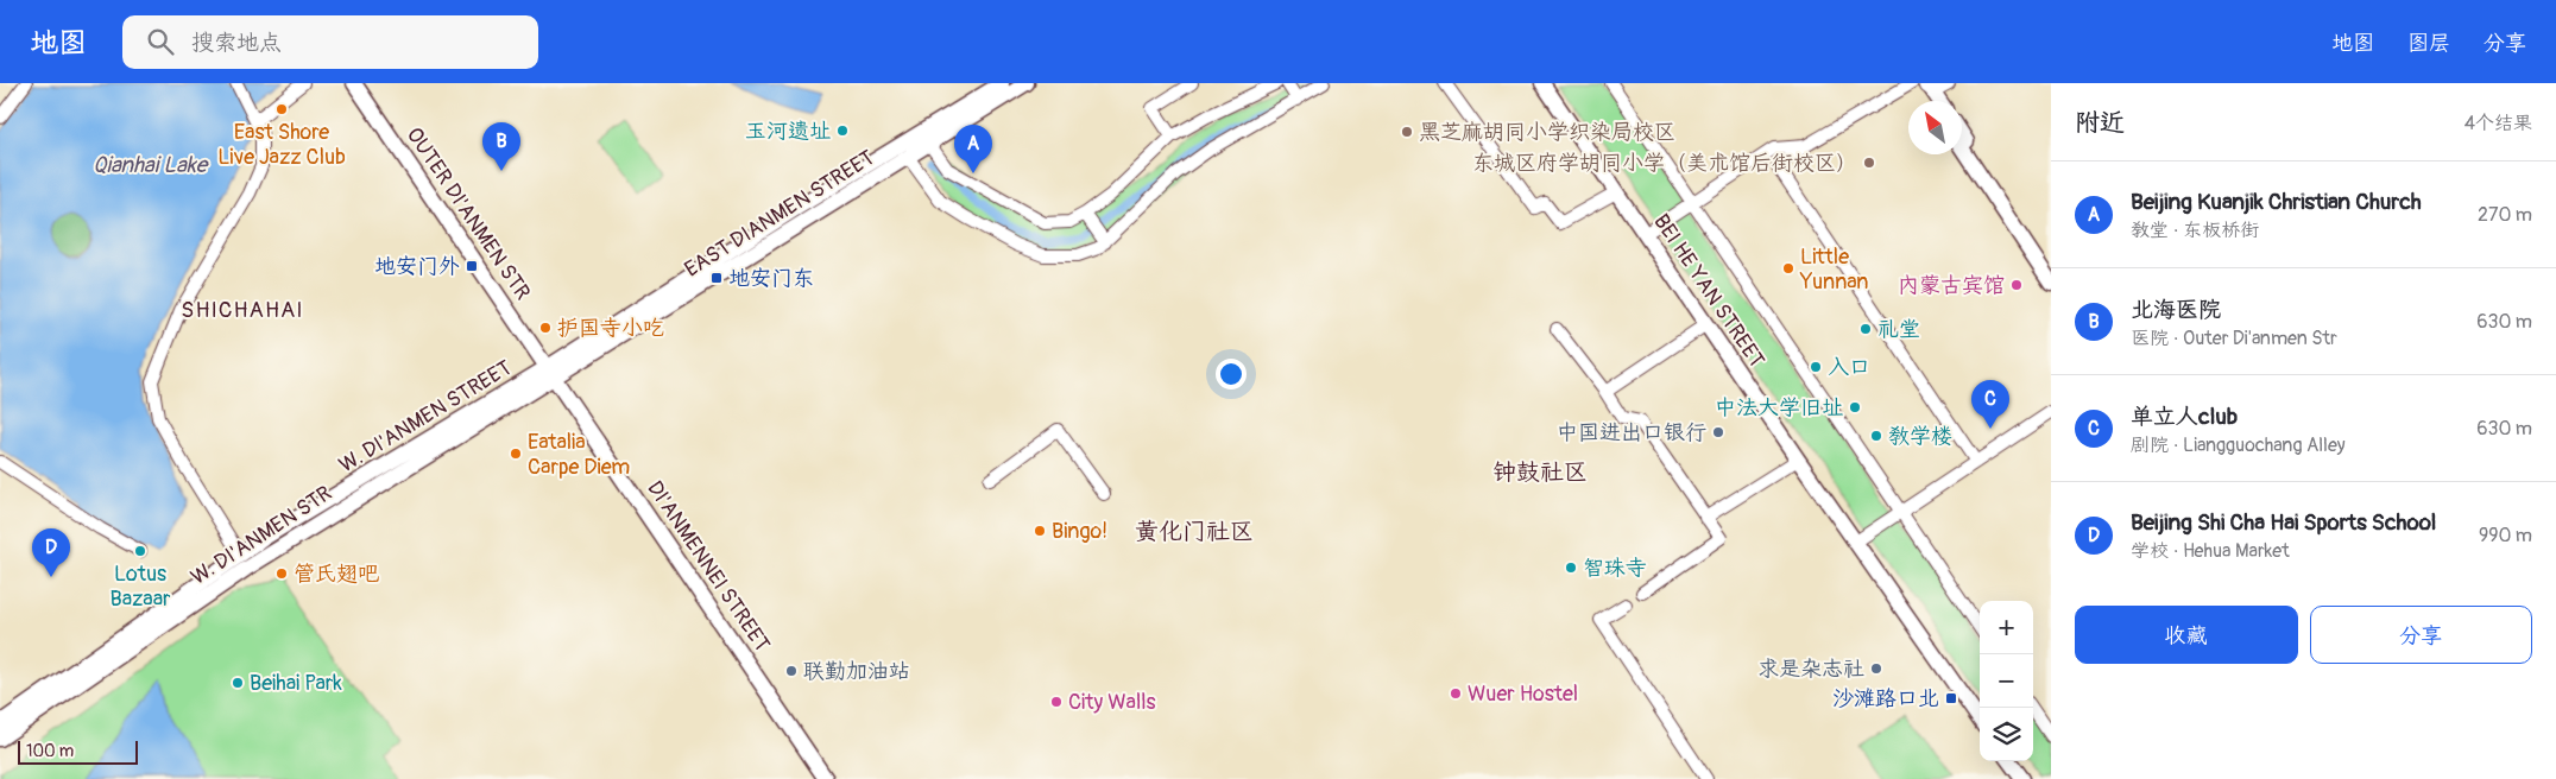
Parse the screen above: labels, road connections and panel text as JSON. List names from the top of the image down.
{
  "streets": {
    "main road": [
      "OUTER DI'ANMEN STR",
      "EAST DIANMEN STREET",
      "BEI HE YAN STREET",
      "W. DI'ANMEN STREET",
      "W. DI'ANMEN STR",
      "DI'ANMENNEI STREET"
    ]
  },
  "crossings": [
    ["OUTER DI'ANMEN STR", "EAST DIANMEN STREET"],
    ["OUTER DI'ANMEN STR", "W. DI'ANMEN STREET"],
    ["OUTER DI'ANMEN STR", "W. DI'ANMEN STR"],
    ["OUTER DI'ANMEN STR", "DI'ANMENNEI STREET"],
    ["EAST DIANMEN STREET", "W. DI'ANMEN STREET"],
    ["EAST DIANMEN STREET", "W. DI'ANMEN STR"],
    ["EAST DIANMEN STREET", "DI'ANMENNEI STREET"],
    ["W. DI'ANMEN STREET", "W. DI'ANMEN STR"],
    ["W. DI'ANMEN STREET", "DI'ANMENNEI STREET"],
    ["W. DI'ANMEN STR", "DI'ANMENNEI STREET"]
  ],
  "districts": ["SHICHAHAI", "钟鼓社区", "黄化门社区"],
  "water": ["Qianhai Lake"],
  "places": {
    "other": [
      "East Shore Live Jazz Club",
      "玉河遗址",
      "黑芝麻胡同小学织染局校区",
      "东城区府学胡同小学（美术馆后街校区）",
      "Little Yunnan",
      "内蒙古宾馆",
      "护国寺小吃",
      "礼堂",
      "入口",
      "中法大学旧址",
      "中国进出口银行",
      "教学楼",
      "Eatalia Carpe Diem",
      "Bingo!",
      "Lotus Bazaar",
      "智珠寺",
      "管氏翅吧",
      "求是杂志社",
      "联勤加油站",
      "Beihai Park",
      "Wuer Hostel",
      "City Walls"
    ],
    "transit": ["地安门外", "地安门东", "沙滩路口北"]
  },
  "scale_bar": "100 m",
  "north": "top left",
  "page": {
    "header": "地图",
    "search": "搜索地点",
    "nav": ["地图", "图层", "分享"],
    "heading": ["附近", "4个结果"],
    "pins": [
      "B",
      "A",
      "C",
      "D"
    ],
    "list": [
      {
        "mark": "A",
        "name": "Beijing Kuanjik Christian Church",
        "note": "教堂 · 东板桥街",
        "value": "270 m"
      },
      {
        "mark": "B",
        "name": "北海医院",
        "note": "医院 · Outer Di'anmen Str",
        "value": "630 m"
      },
      {
        "mark": "C",
        "name": "单立人club",
        "note": "剧院 · Liangguochang Alley",
        "value": "630 m"
      },
      {
        "mark": "D",
        "name": "Beijing Shi Cha Hai Sports School",
        "note": "学校 · Hehua Market",
        "value": "990 m"
      }
    ],
    "buttons": ["收藏", "分享"],
    "map_buttons": ["+", "−"],
    "scale": "100 m"
  }
}
